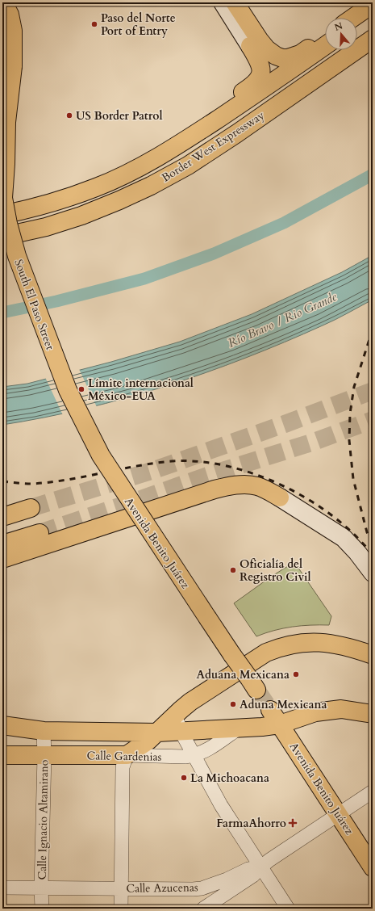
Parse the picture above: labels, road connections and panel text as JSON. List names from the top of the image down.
{
  "streets": {
    "main road": [
      "Border West Expressway",
      "South El Paso Street",
      "Avenida Benito Juárez",
      "Calle Gardenias"
    ],
    "street": ["Calle Ignacio Altamirano", "Calle Azucenas"]
  },
  "crossings": [
    ["South El Paso Street", "Avenida Benito Juárez"],
    ["Avenida Benito Juárez", "Calle Gardenias"],
    ["Avenida Benito Juárez", "Calle Azucenas"],
    ["Calle Gardenias", "Calle Ignacio Altamirano"],
    ["Calle Ignacio Altamirano", "Calle Azucenas"]
  ],
  "water": ["Río Bravo / Rio Grande"],
  "places": {
    "other": [
      "Paso del Norte Port of Entry",
      "US Border Patrol",
      "Límite internacional México-EUA",
      "Oficialía del Registro Civil",
      "Aduana Mexicana",
      "Aduna Mexicana",
      "La Michoacana"
    ],
    "health": ["FarmaAhorro"]
  },
  "north": "top"
}
